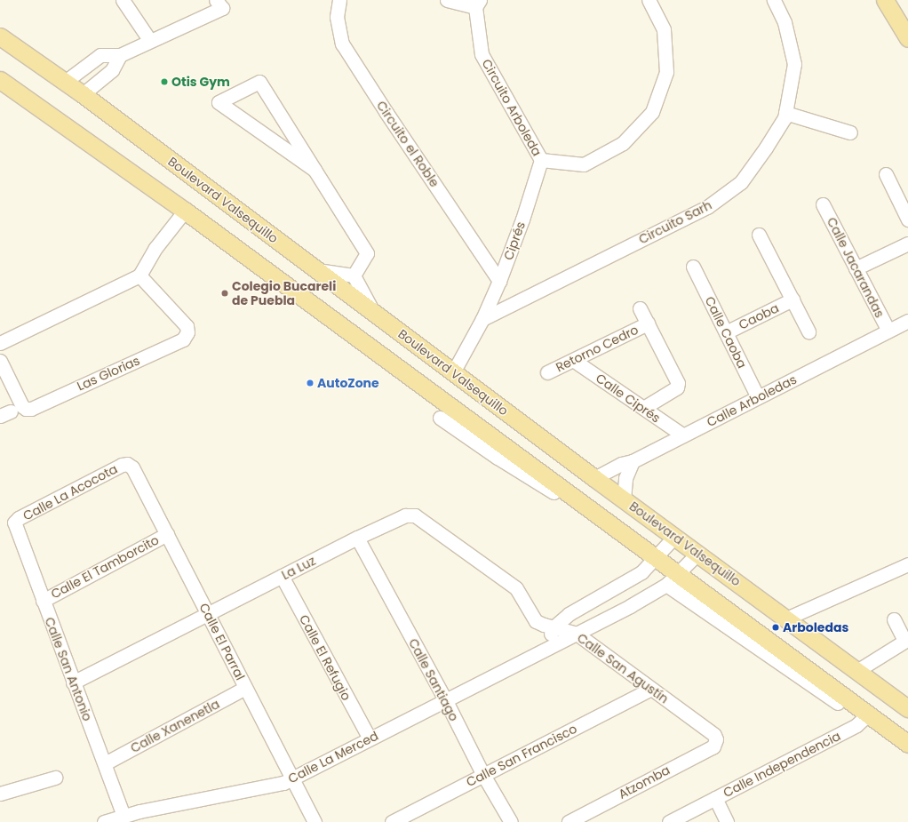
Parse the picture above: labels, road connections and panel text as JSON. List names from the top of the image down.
{
  "streets": {
    "main road": ["Boulevard Valsequillo"],
    "street": [
      "Circuito Arboleda",
      "Circuito el Roble",
      "Circuito Sarh",
      "Ciprés",
      "Calle Jacarandas",
      "Caoba",
      "Calle Caoba",
      "Retorno Cedro",
      "Las Glorias",
      "Calle Ciprés",
      "Calle Arboledas",
      "Calle La Acocota",
      "Calle El Tamborcito",
      "La Luz",
      "Calle El Parral",
      "Calle El Refugio",
      "Calle San Agustín",
      "Calle San Antonio",
      "Calle Santiago",
      "Calle Xanenetla",
      "Calle San Francisco",
      "Calle La Merced",
      "Calle Independencia",
      "Atzomba"
    ]
  },
  "crossings": [
    ["Circuito Arboleda", "Ciprés"],
    ["Circuito el Roble", "Ciprés"],
    ["Boulevard Valsequillo", "Calle Arboledas"],
    ["Boulevard Valsequillo", "Calle La Merced"],
    ["Circuito Sarh", "Ciprés"],
    ["Calle Jacarandas", "Calle Arboledas"],
    ["Caoba", "Calle Caoba"],
    ["Calle Caoba", "Calle Arboledas"],
    ["Retorno Cedro", "Calle Ciprés"],
    ["Calle Ciprés", "Calle Arboledas"],
    ["Calle La Acocota", "Calle El Parral"],
    ["Calle La Acocota", "Calle San Antonio"],
    ["Calle El Tamborcito", "Calle El Parral"],
    ["Calle El Tamborcito", "Calle San Antonio"],
    ["La Luz", "Calle El Parral"],
    ["La Luz", "Calle El Refugio"],
    ["La Luz", "Calle San Agustín"],
    ["La Luz", "Calle San Antonio"],
    ["La Luz", "Calle Santiago"],
    ["Calle El Parral", "Calle Xanenetla"],
    ["Calle El Parral", "Calle La Merced"],
    ["Calle El Refugio", "Calle La Merced"],
    ["Calle San Agustín", "Calle San Francisco"],
    ["Calle San Agustín", "Calle La Merced"],
    ["Calle San Agustín", "Atzomba"],
    ["Calle San Antonio", "Calle Xanenetla"],
    ["Calle San Antonio", "Calle La Merced"],
    ["Calle Santiago", "Calle San Francisco"],
    ["Calle Santiago", "Calle La Merced"]
  ],
  "places": [
    "Otis Gym",
    "Colegio Bucareli de Puebla",
    "AutoZone",
    "Arboledas"
  ]
}
